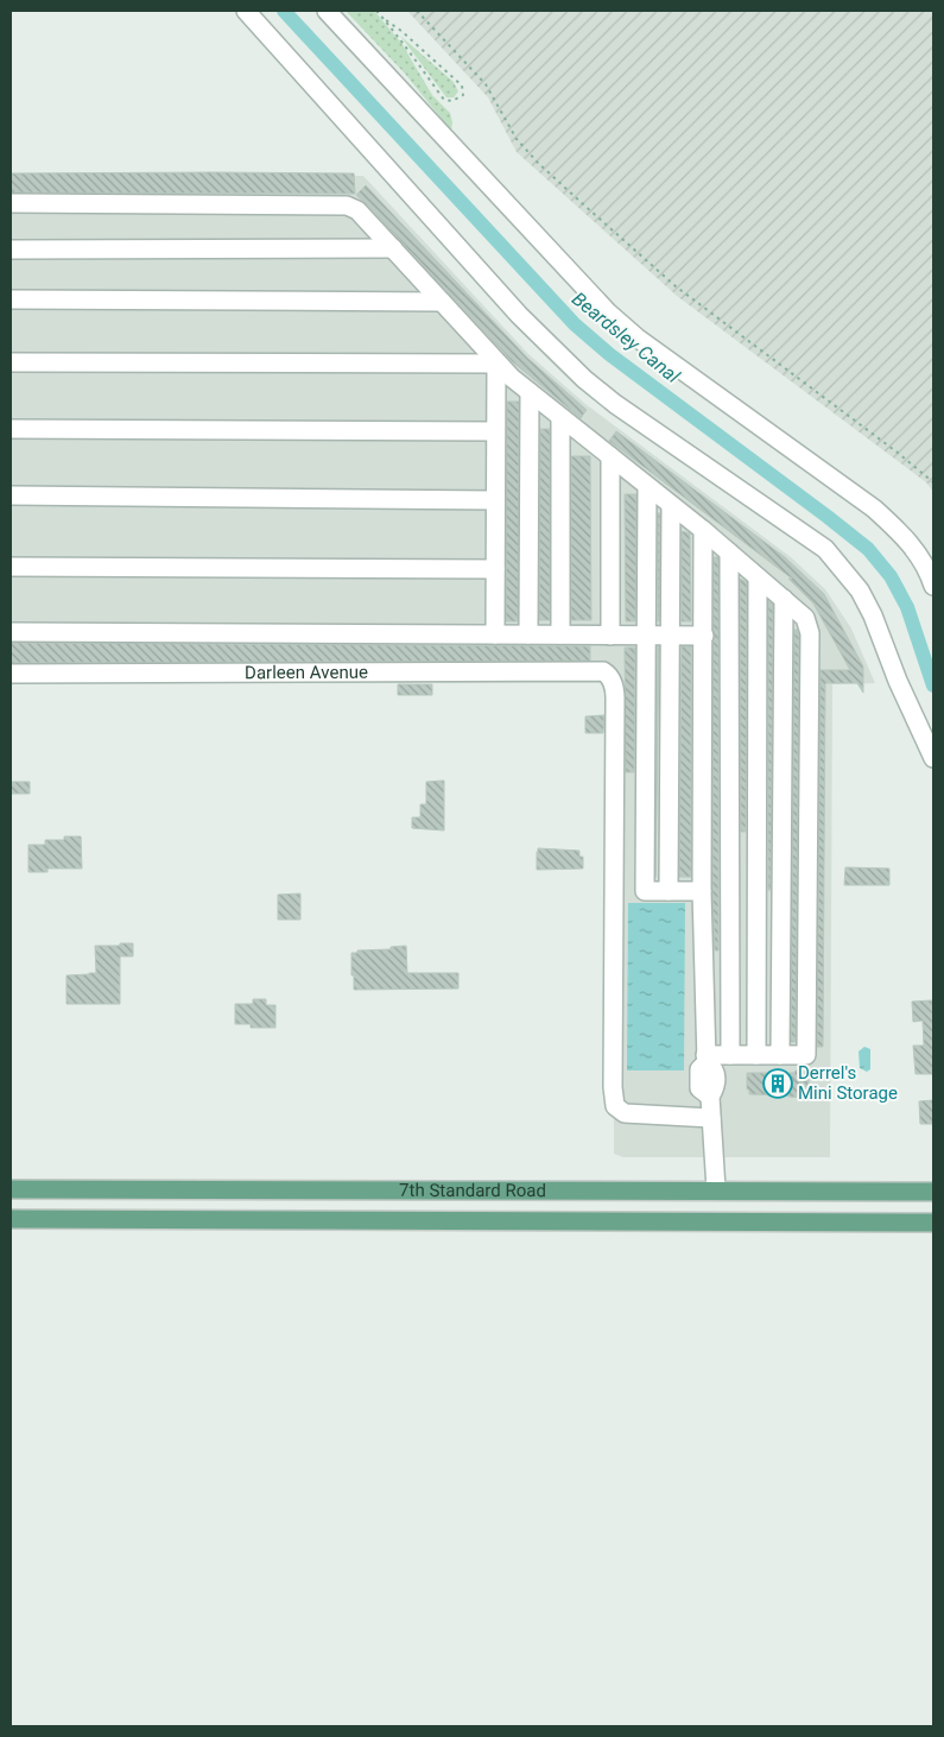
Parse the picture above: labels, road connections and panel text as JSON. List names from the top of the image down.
{
  "streets": {
    "main road": ["7th Standard Road"],
    "street": ["Darleen Avenue"]
  },
  "water": ["Beardsley Canal"],
  "places": {
    "building": ["Derrel's Mini Storage"]
  }
}
